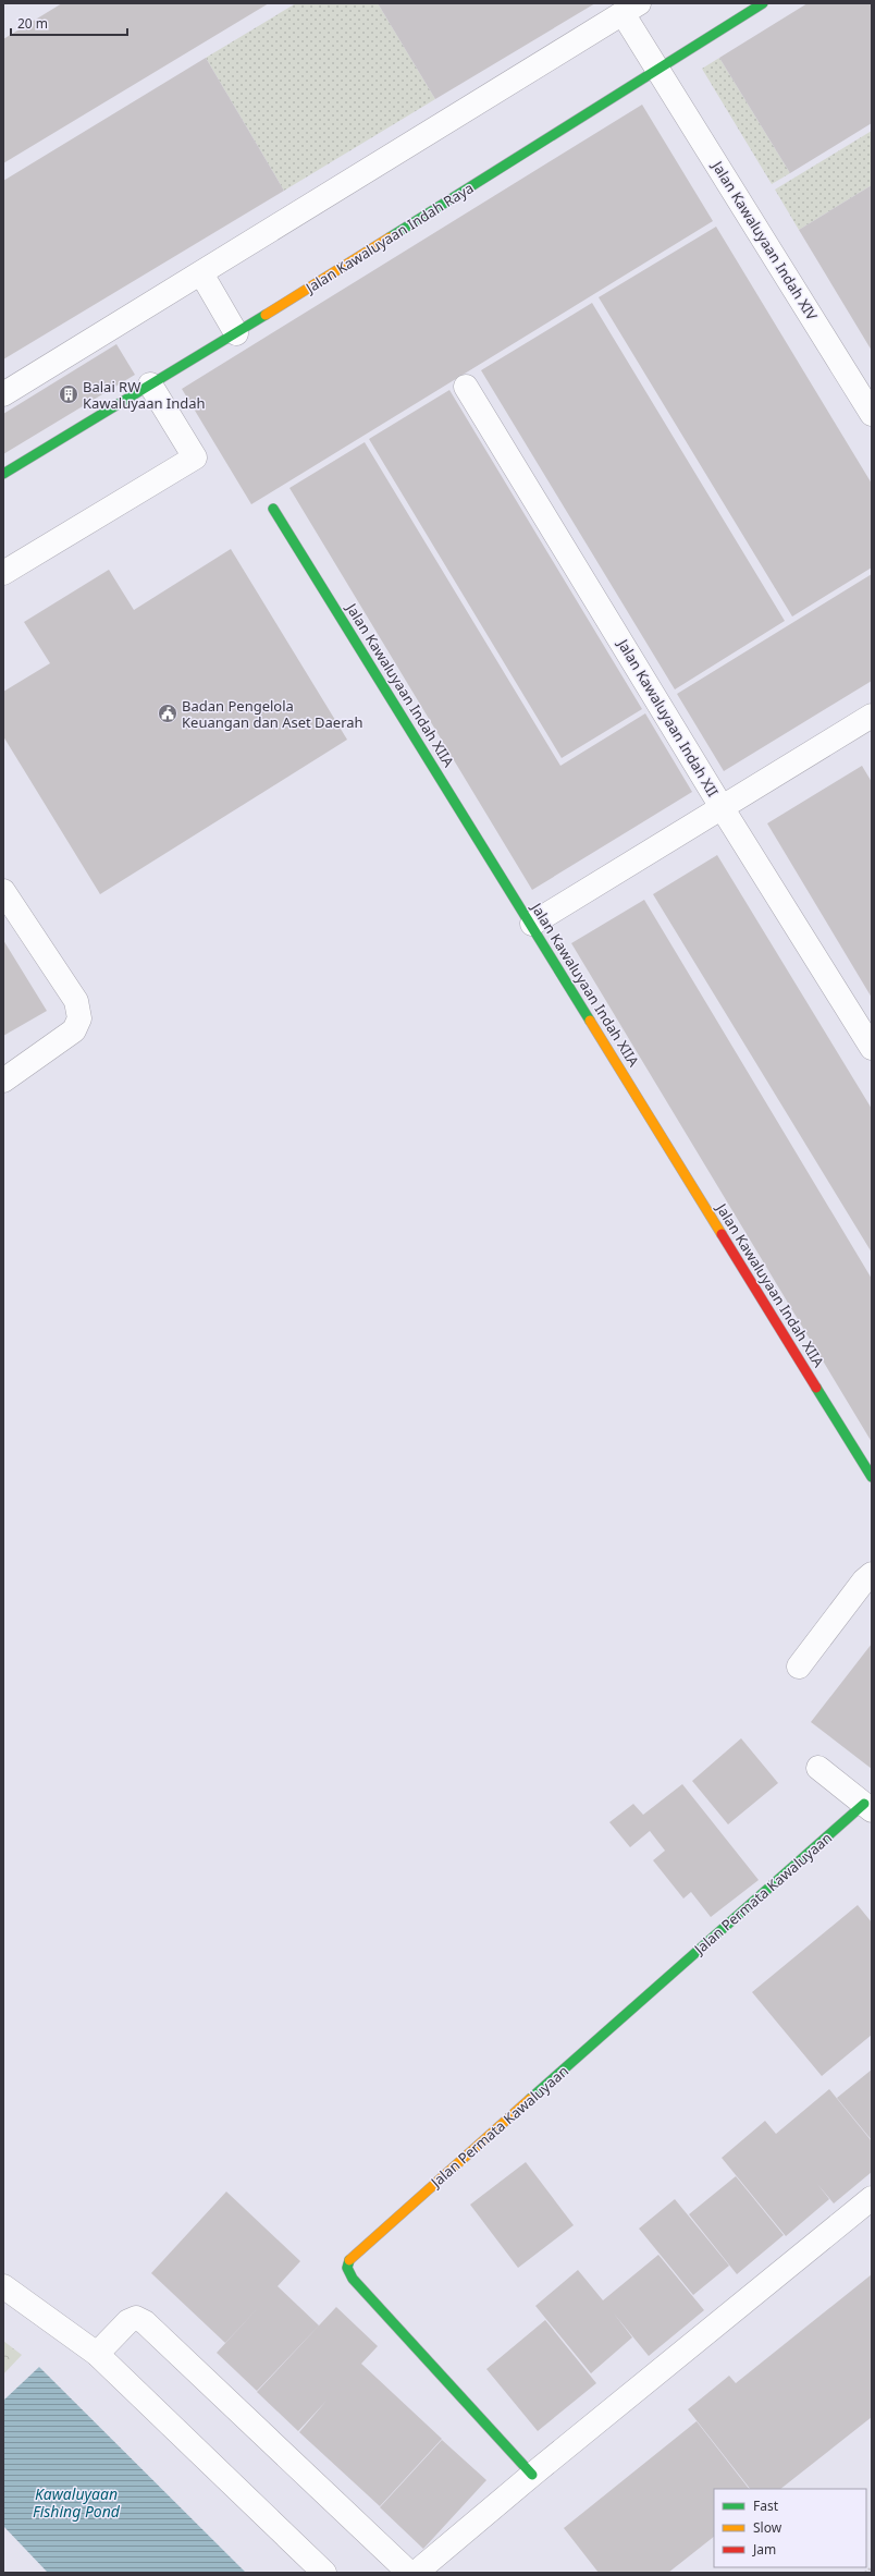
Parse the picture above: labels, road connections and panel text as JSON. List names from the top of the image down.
{
  "streets": {
    "street": [
      "Jalan Kawaluyaan Indah Raya",
      "Jalan Kawaluyaan Indah XIV",
      "Jalan Kawaluyaan Indah XIIA",
      "Jalan Kawaluyaan Indah XII",
      "Jalan Permata Kawaluyaan"
    ]
  },
  "crossings": [
    ["Jalan Kawaluyaan Indah Raya", "Jalan Kawaluyaan Indah XIV"]
  ],
  "water": ["Kawaluyaan Fishing Pond"],
  "places": {
    "building": ["Balai RW Kawaluyaan Indah"],
    "public building": ["Badan Pengelola Keuangan dan Aset Daerah"]
  },
  "legend": ["Fast", "Slow", "Jam"],
  "scale_bar": "20 m"
}
